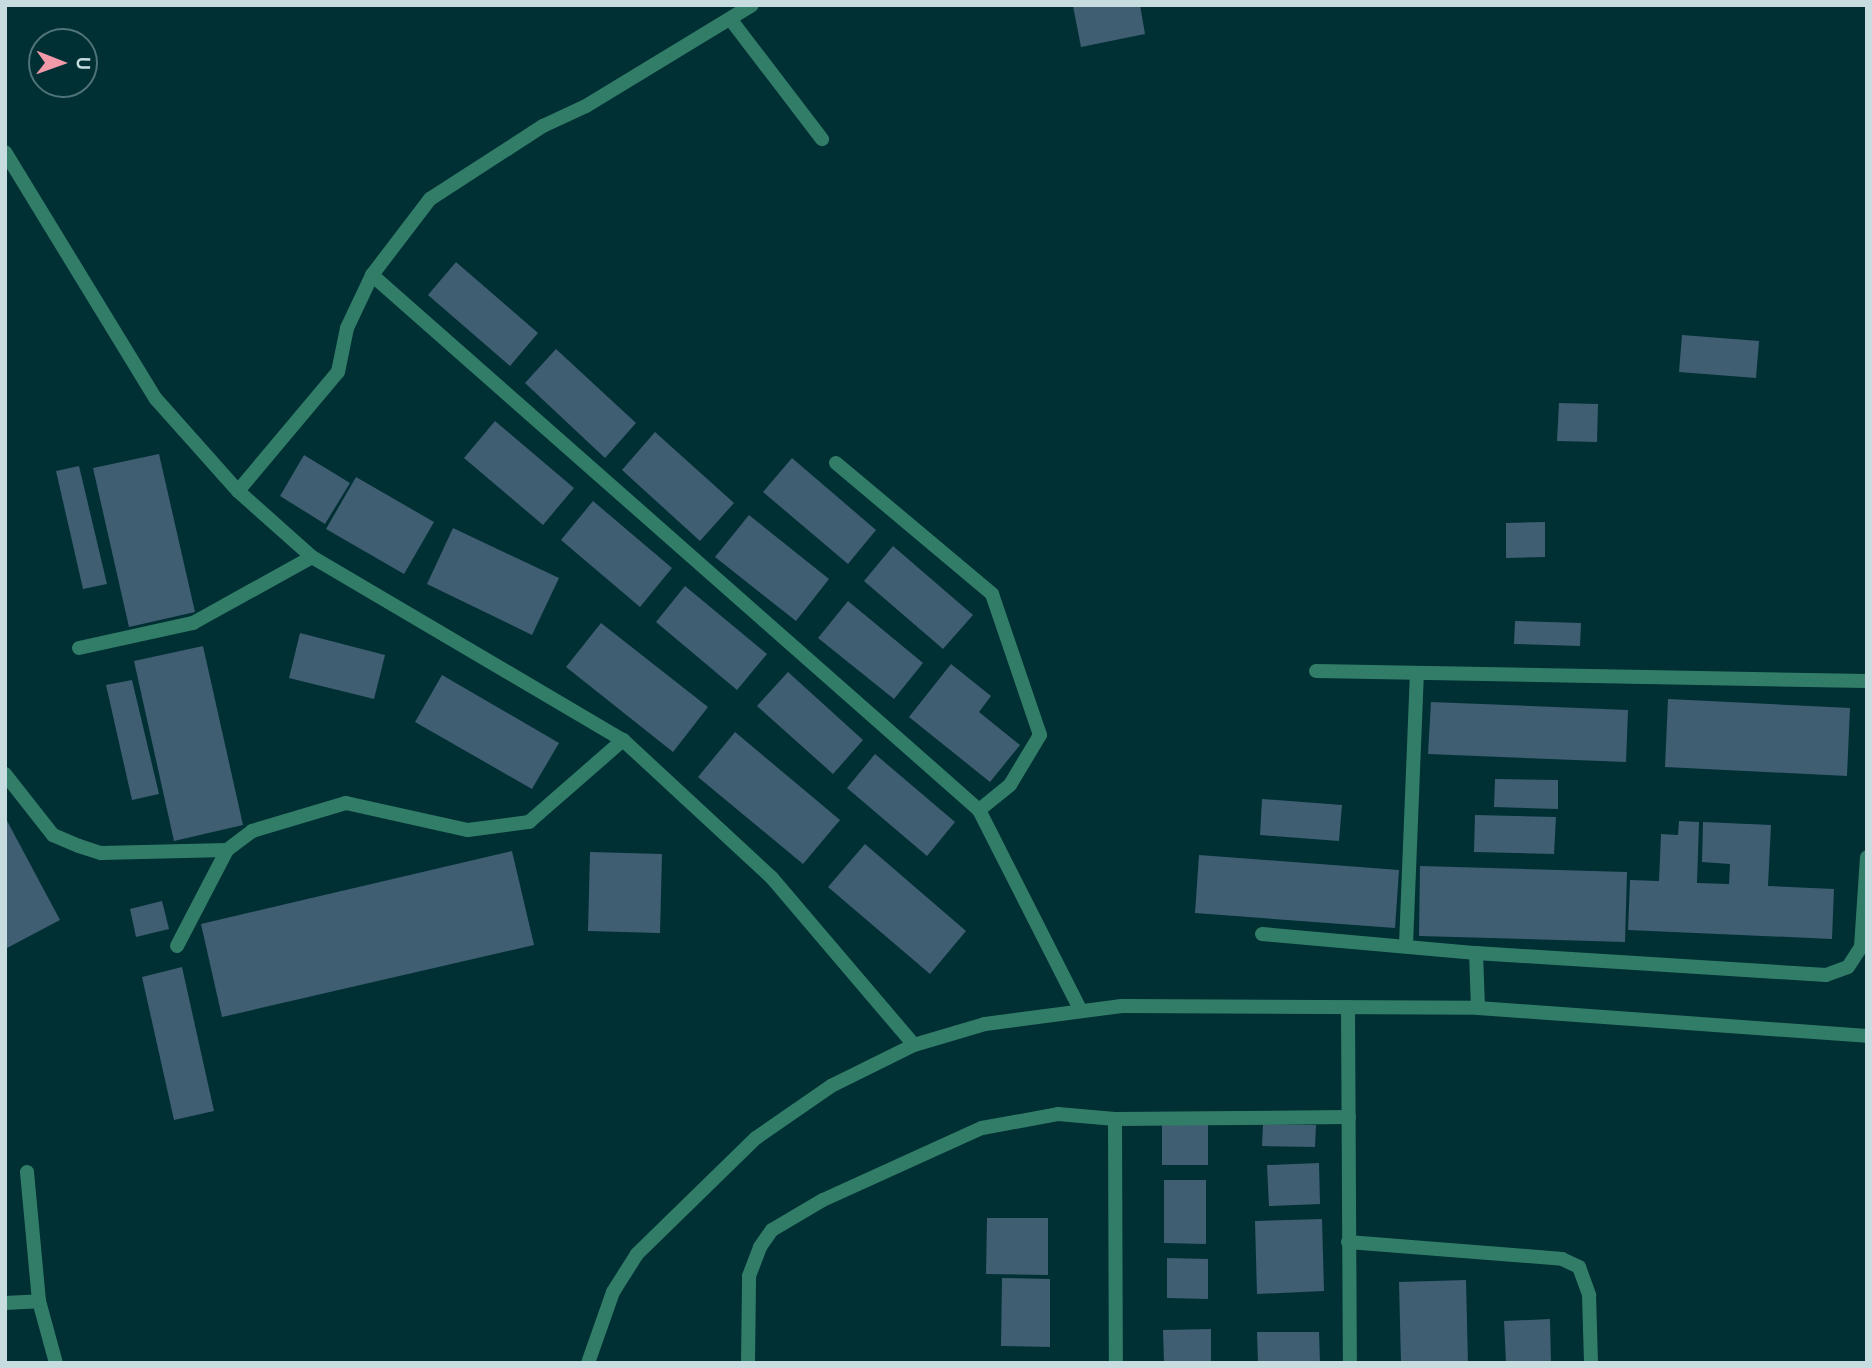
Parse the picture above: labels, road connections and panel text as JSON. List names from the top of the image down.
{
  "north": "right"
}
